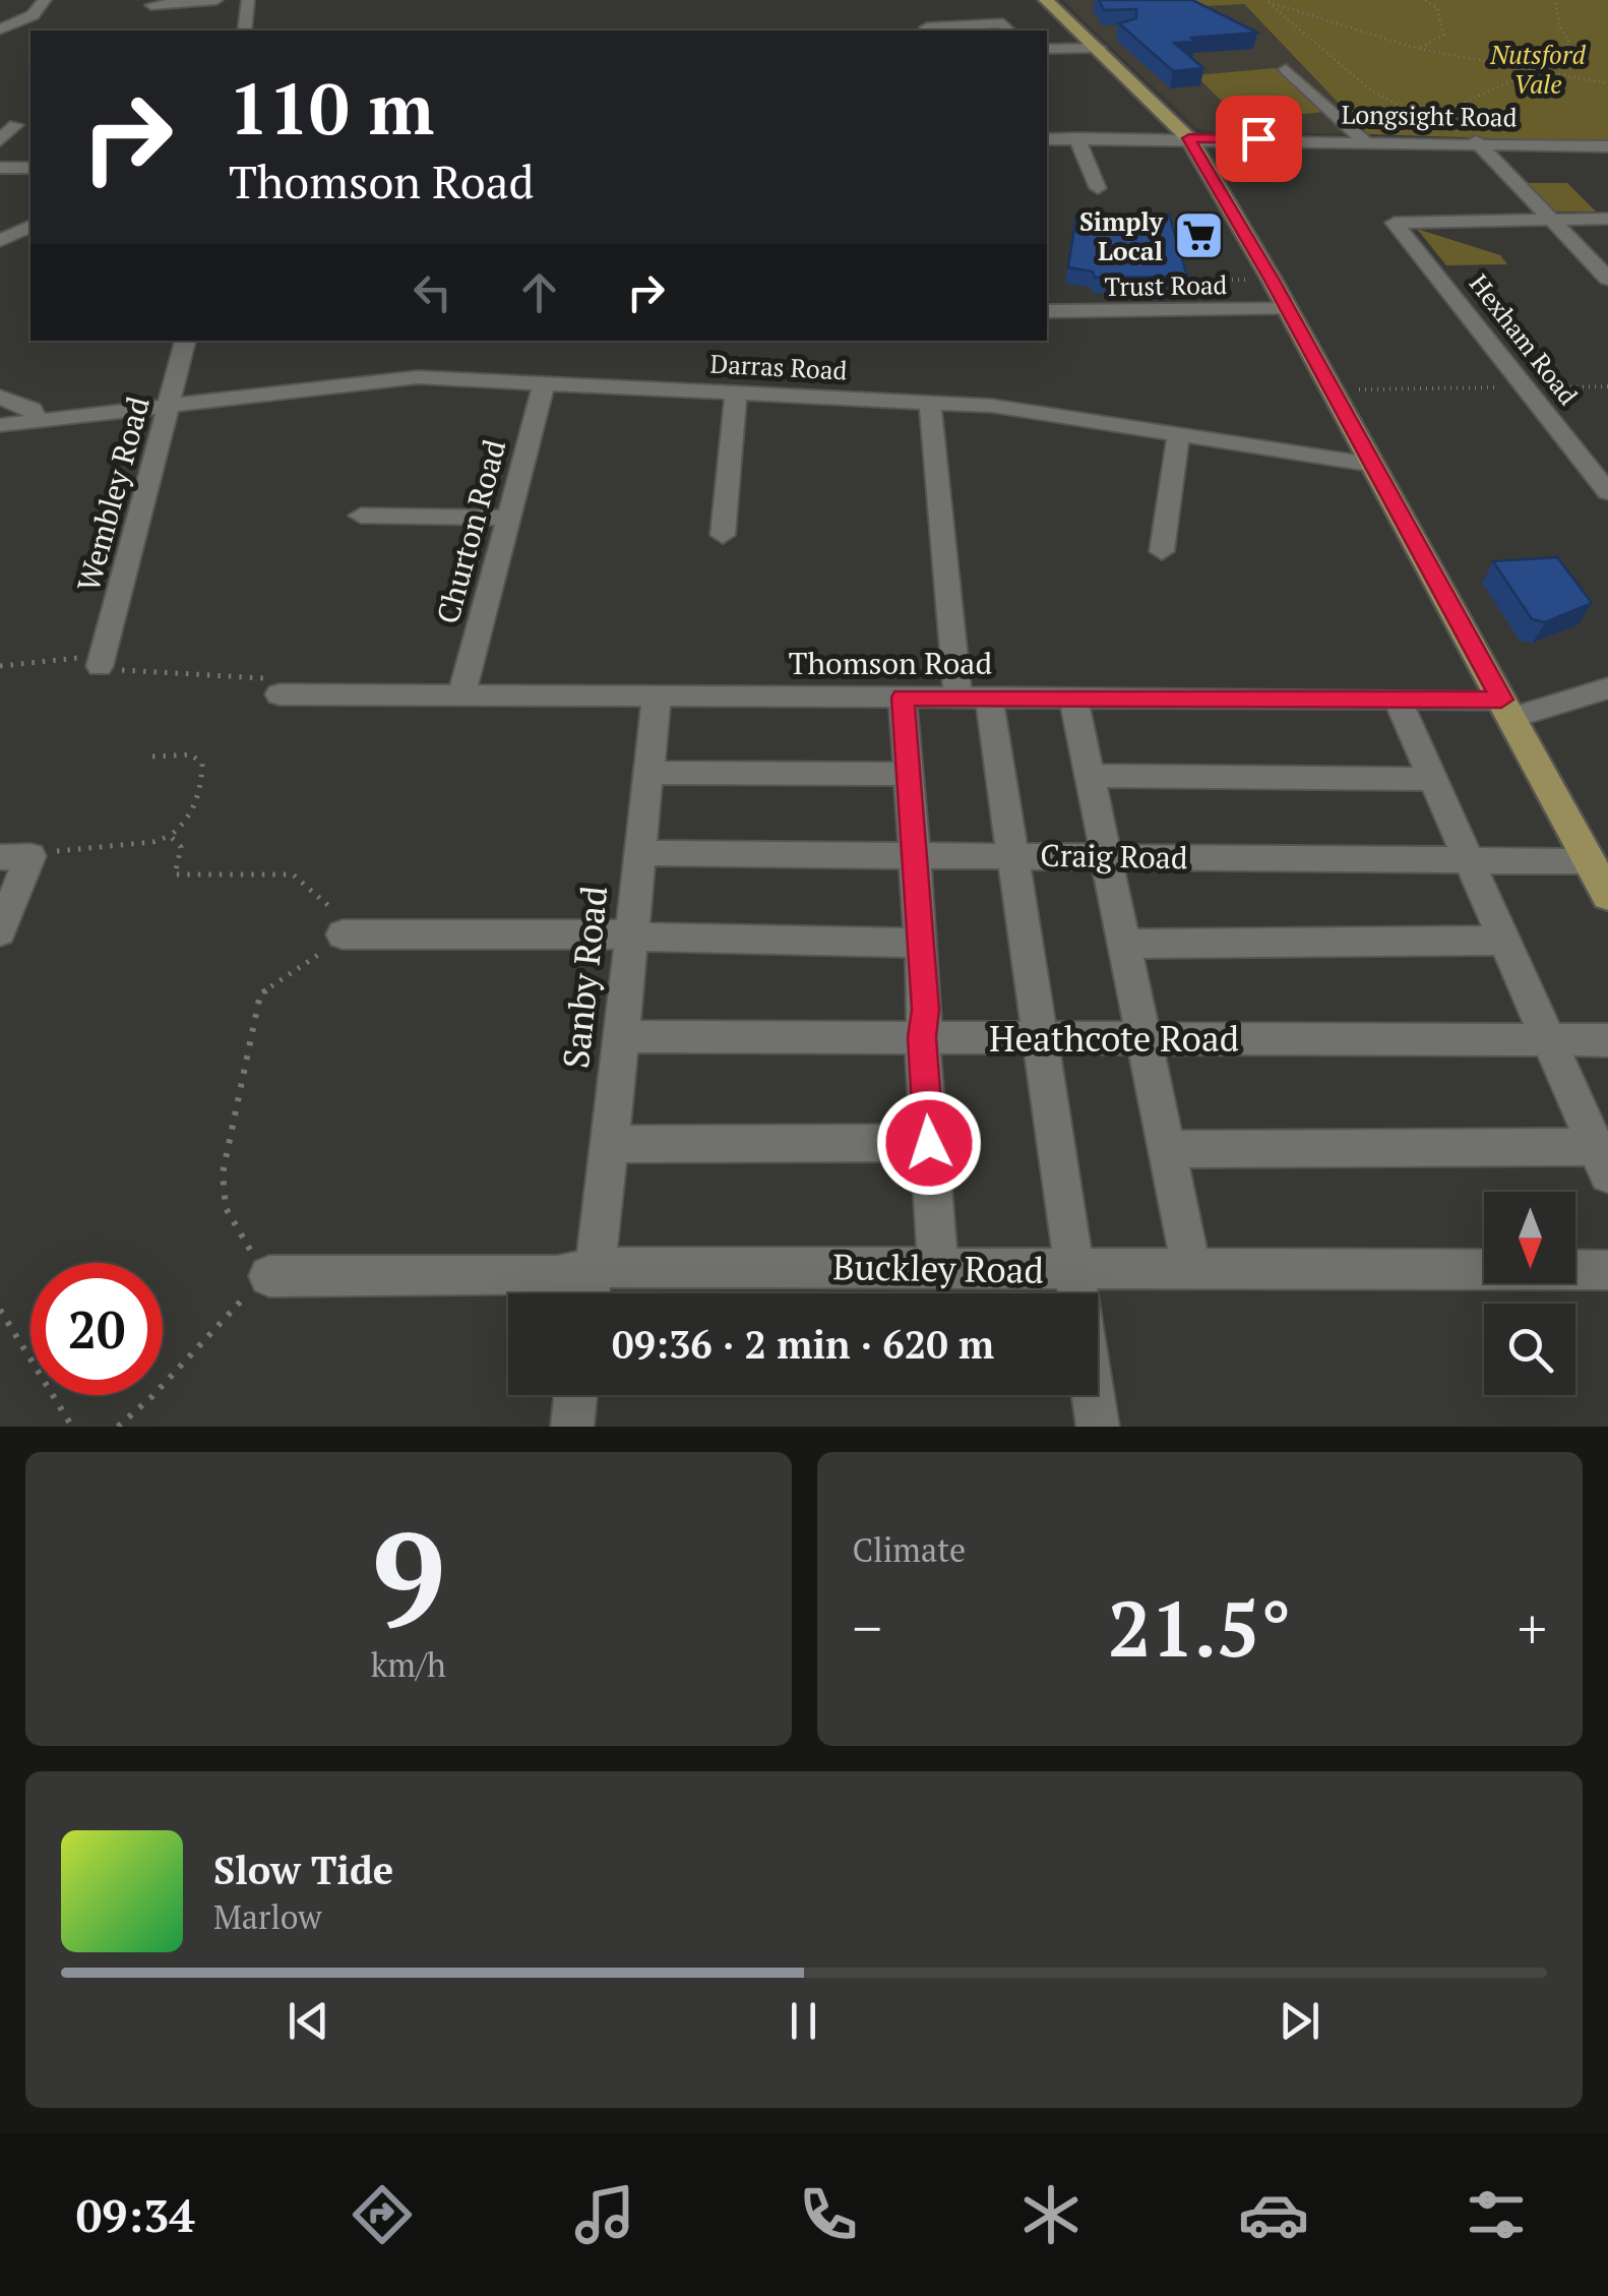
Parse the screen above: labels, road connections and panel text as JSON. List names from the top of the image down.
{
  "streets": {
    "street": [
      "Longsight Road",
      "Trust Road",
      "Hexham Road",
      "Darras Road",
      "Wembley Road",
      "Churton Road",
      "Thomson Road",
      "Craig Road",
      "Sanby Road",
      "Heathcote Road",
      "Buckley Road"
    ]
  },
  "crossings": [
    ["Darras Road", "Wembley Road"],
    ["Darras Road", "Churton Road"],
    ["Churton Road", "Thomson Road"],
    ["Thomson Road", "Sanby Road"],
    ["Craig Road", "Sanby Road"],
    ["Sanby Road", "Heathcote Road"],
    ["Sanby Road", "Buckley Road"]
  ],
  "parks": ["Nutsford Vale"],
  "places": {
    "supermarket": ["Simply Local"]
  },
  "north": "bottom",
  "page": {
    "turn": ["110 m", "Thomson Road"],
    "limit": "20",
    "trip": "09:36 · 2 min · 620 m",
    "tile": [
      ["9", "km/h"],
      "Climate"
    ],
    "heat": ["−", "21.5°", "+"],
    "song": ["Slow Tide", "Marlow"],
    "tabs": "09:34"
  }
}
